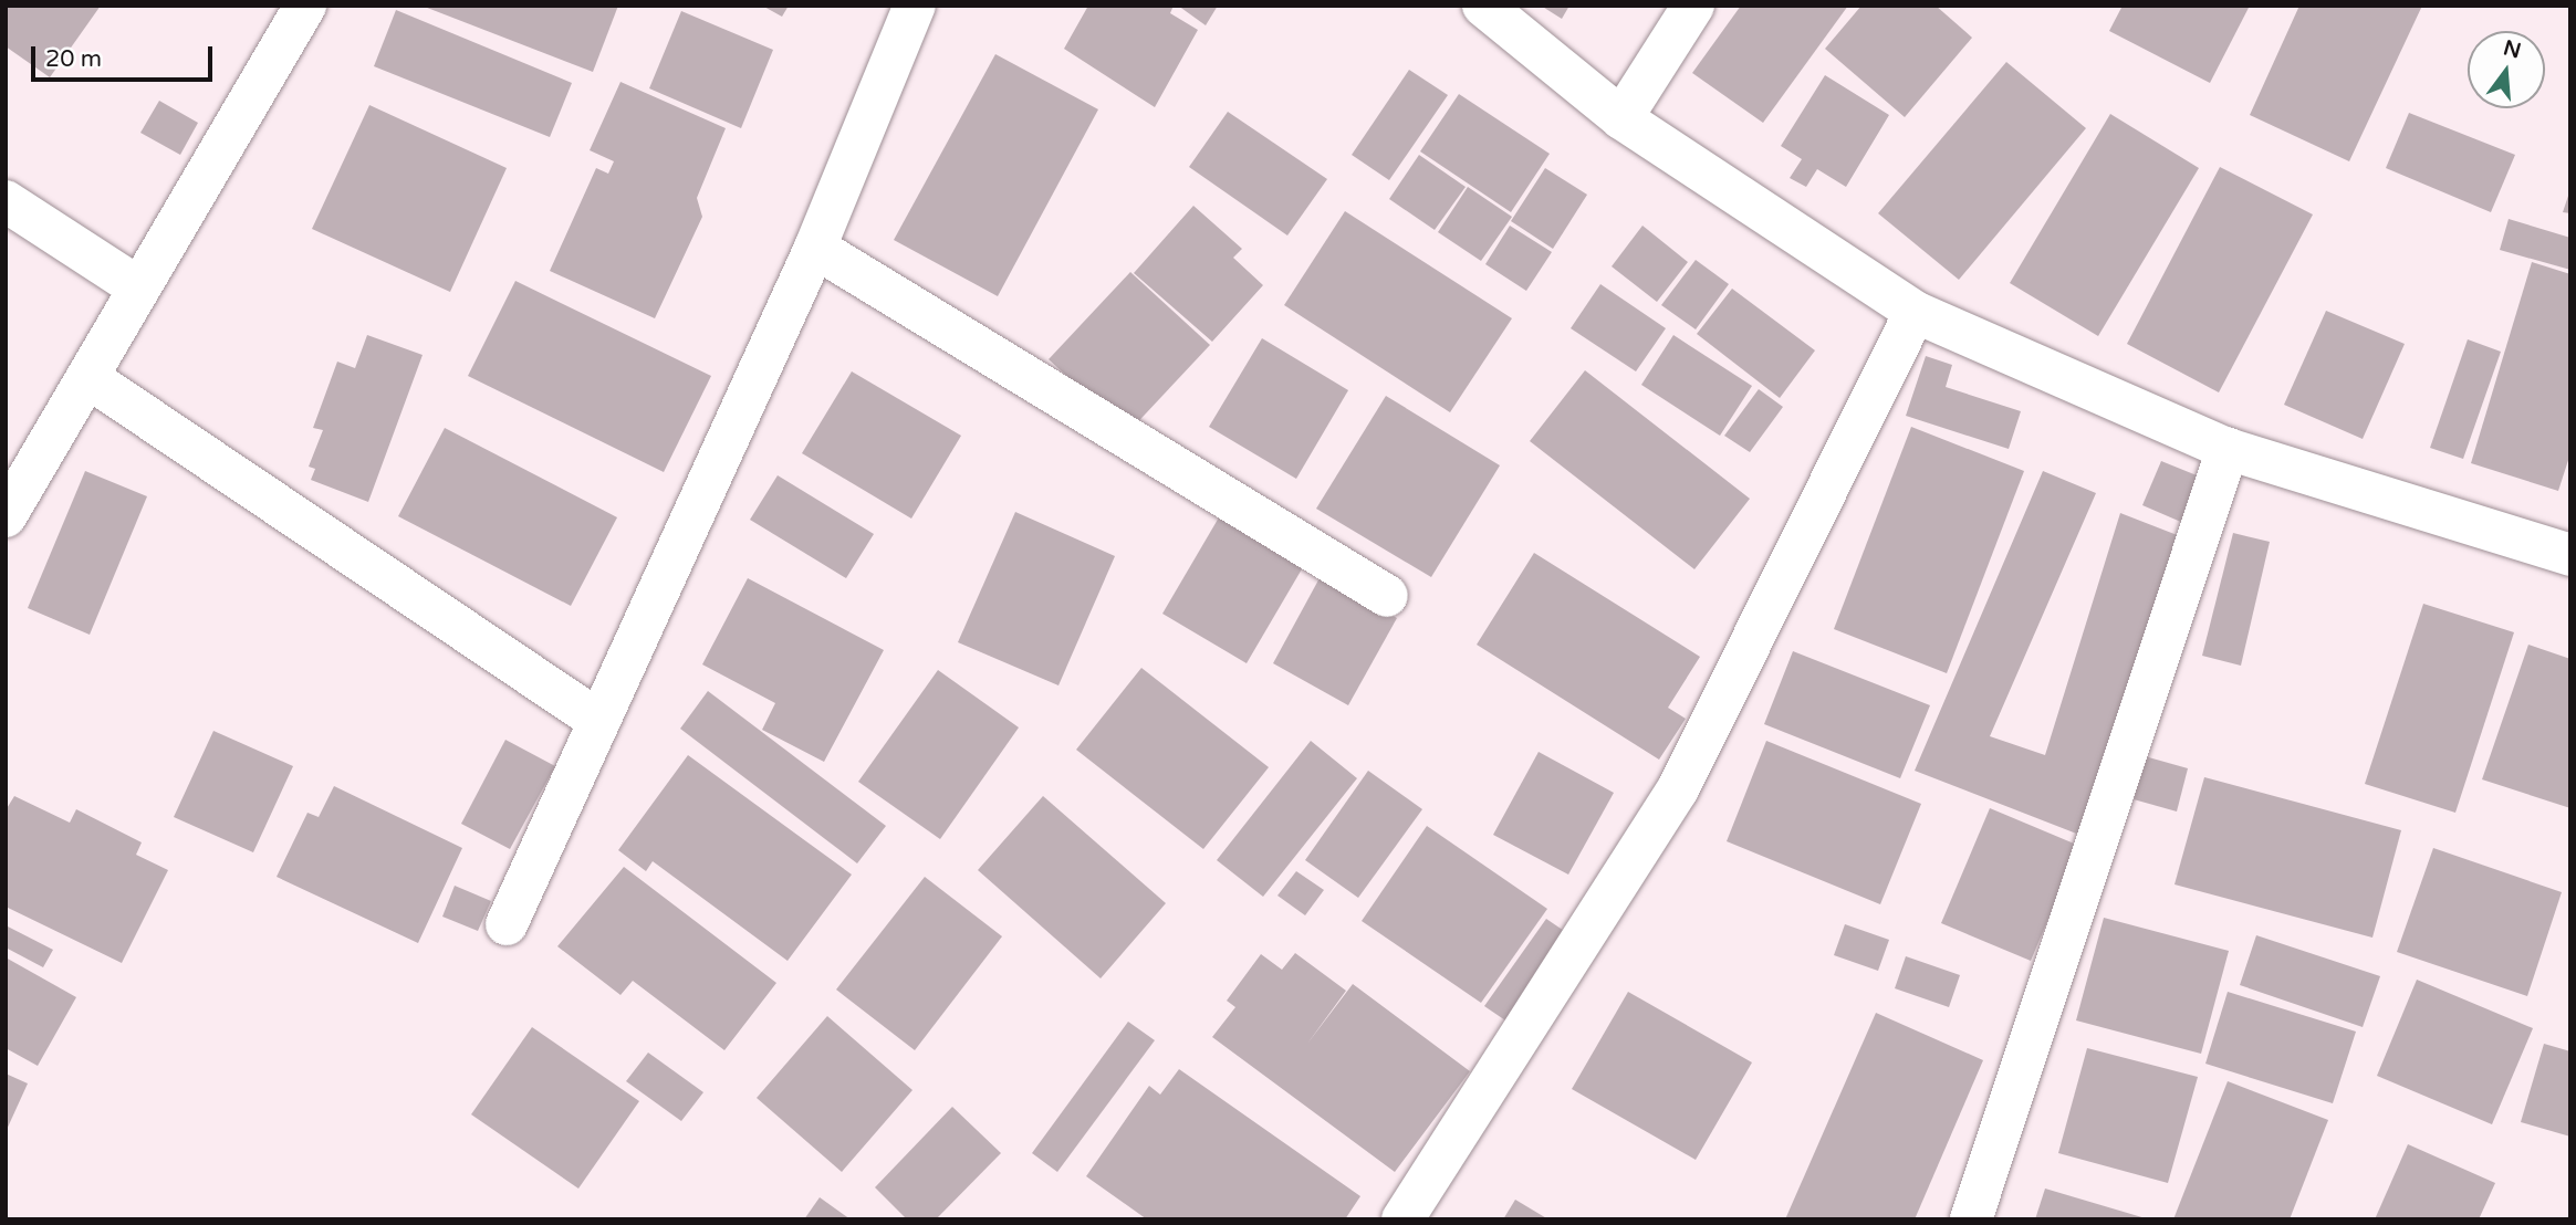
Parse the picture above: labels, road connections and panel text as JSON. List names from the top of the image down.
{
  "scale_bar": "20 m",
  "north": "top"
}
